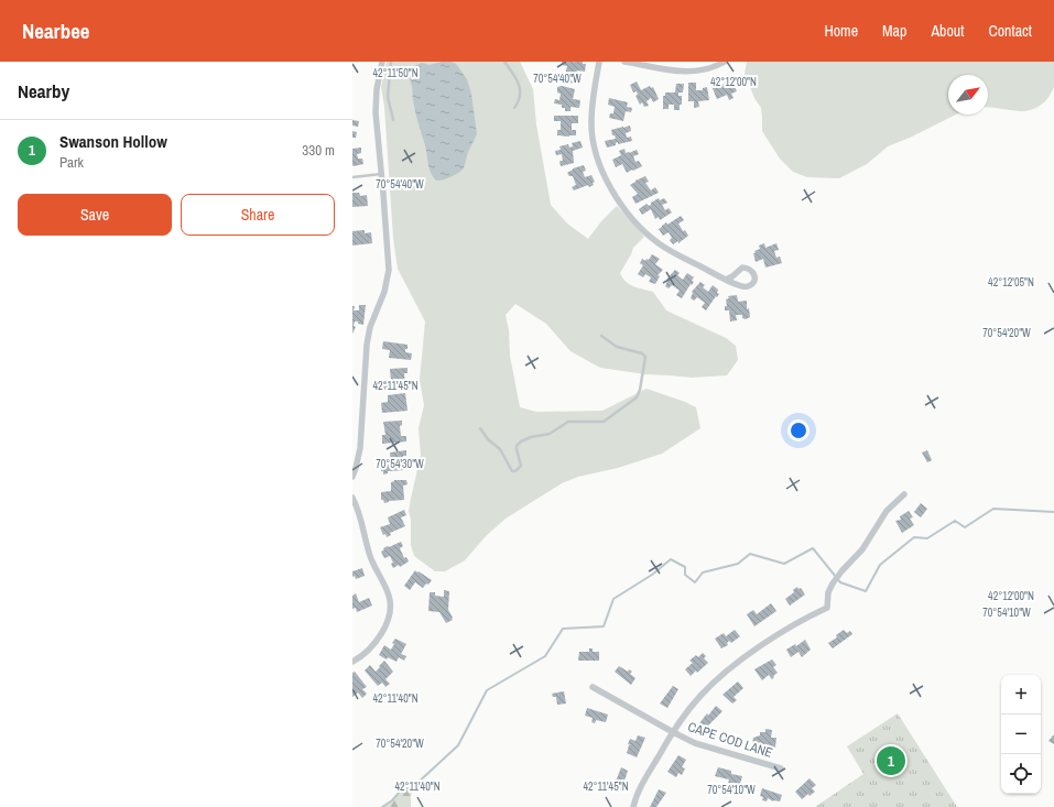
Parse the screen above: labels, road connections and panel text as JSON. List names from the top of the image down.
{
  "streets": {
    "street": ["CAPE COD LANE"]
  },
  "north": "top right",
  "page": {
    "header": "Nearbee",
    "nav": [
      "Home",
      "Map",
      "About",
      "Contact"
    ],
    "heading": "Nearby",
    "list": [
      {
        "mark": "1",
        "name": "Swanson Hollow",
        "note": "Park",
        "value": "330 m"
      }
    ],
    "buttons": ["Save", "Share"],
    "map_buttons": ["+", "−"],
    "pins": "1"
  },
  "coordinates": [
    "42°11'50\"N",
    "70°54'40\"W",
    "42°12'00\"N",
    "42°12'05\"N",
    "70°54'20\"W",
    "42°11'45\"N",
    "70°54'30\"W",
    "70°54'10\"W",
    "42°11'40\"N"
  ]
}
